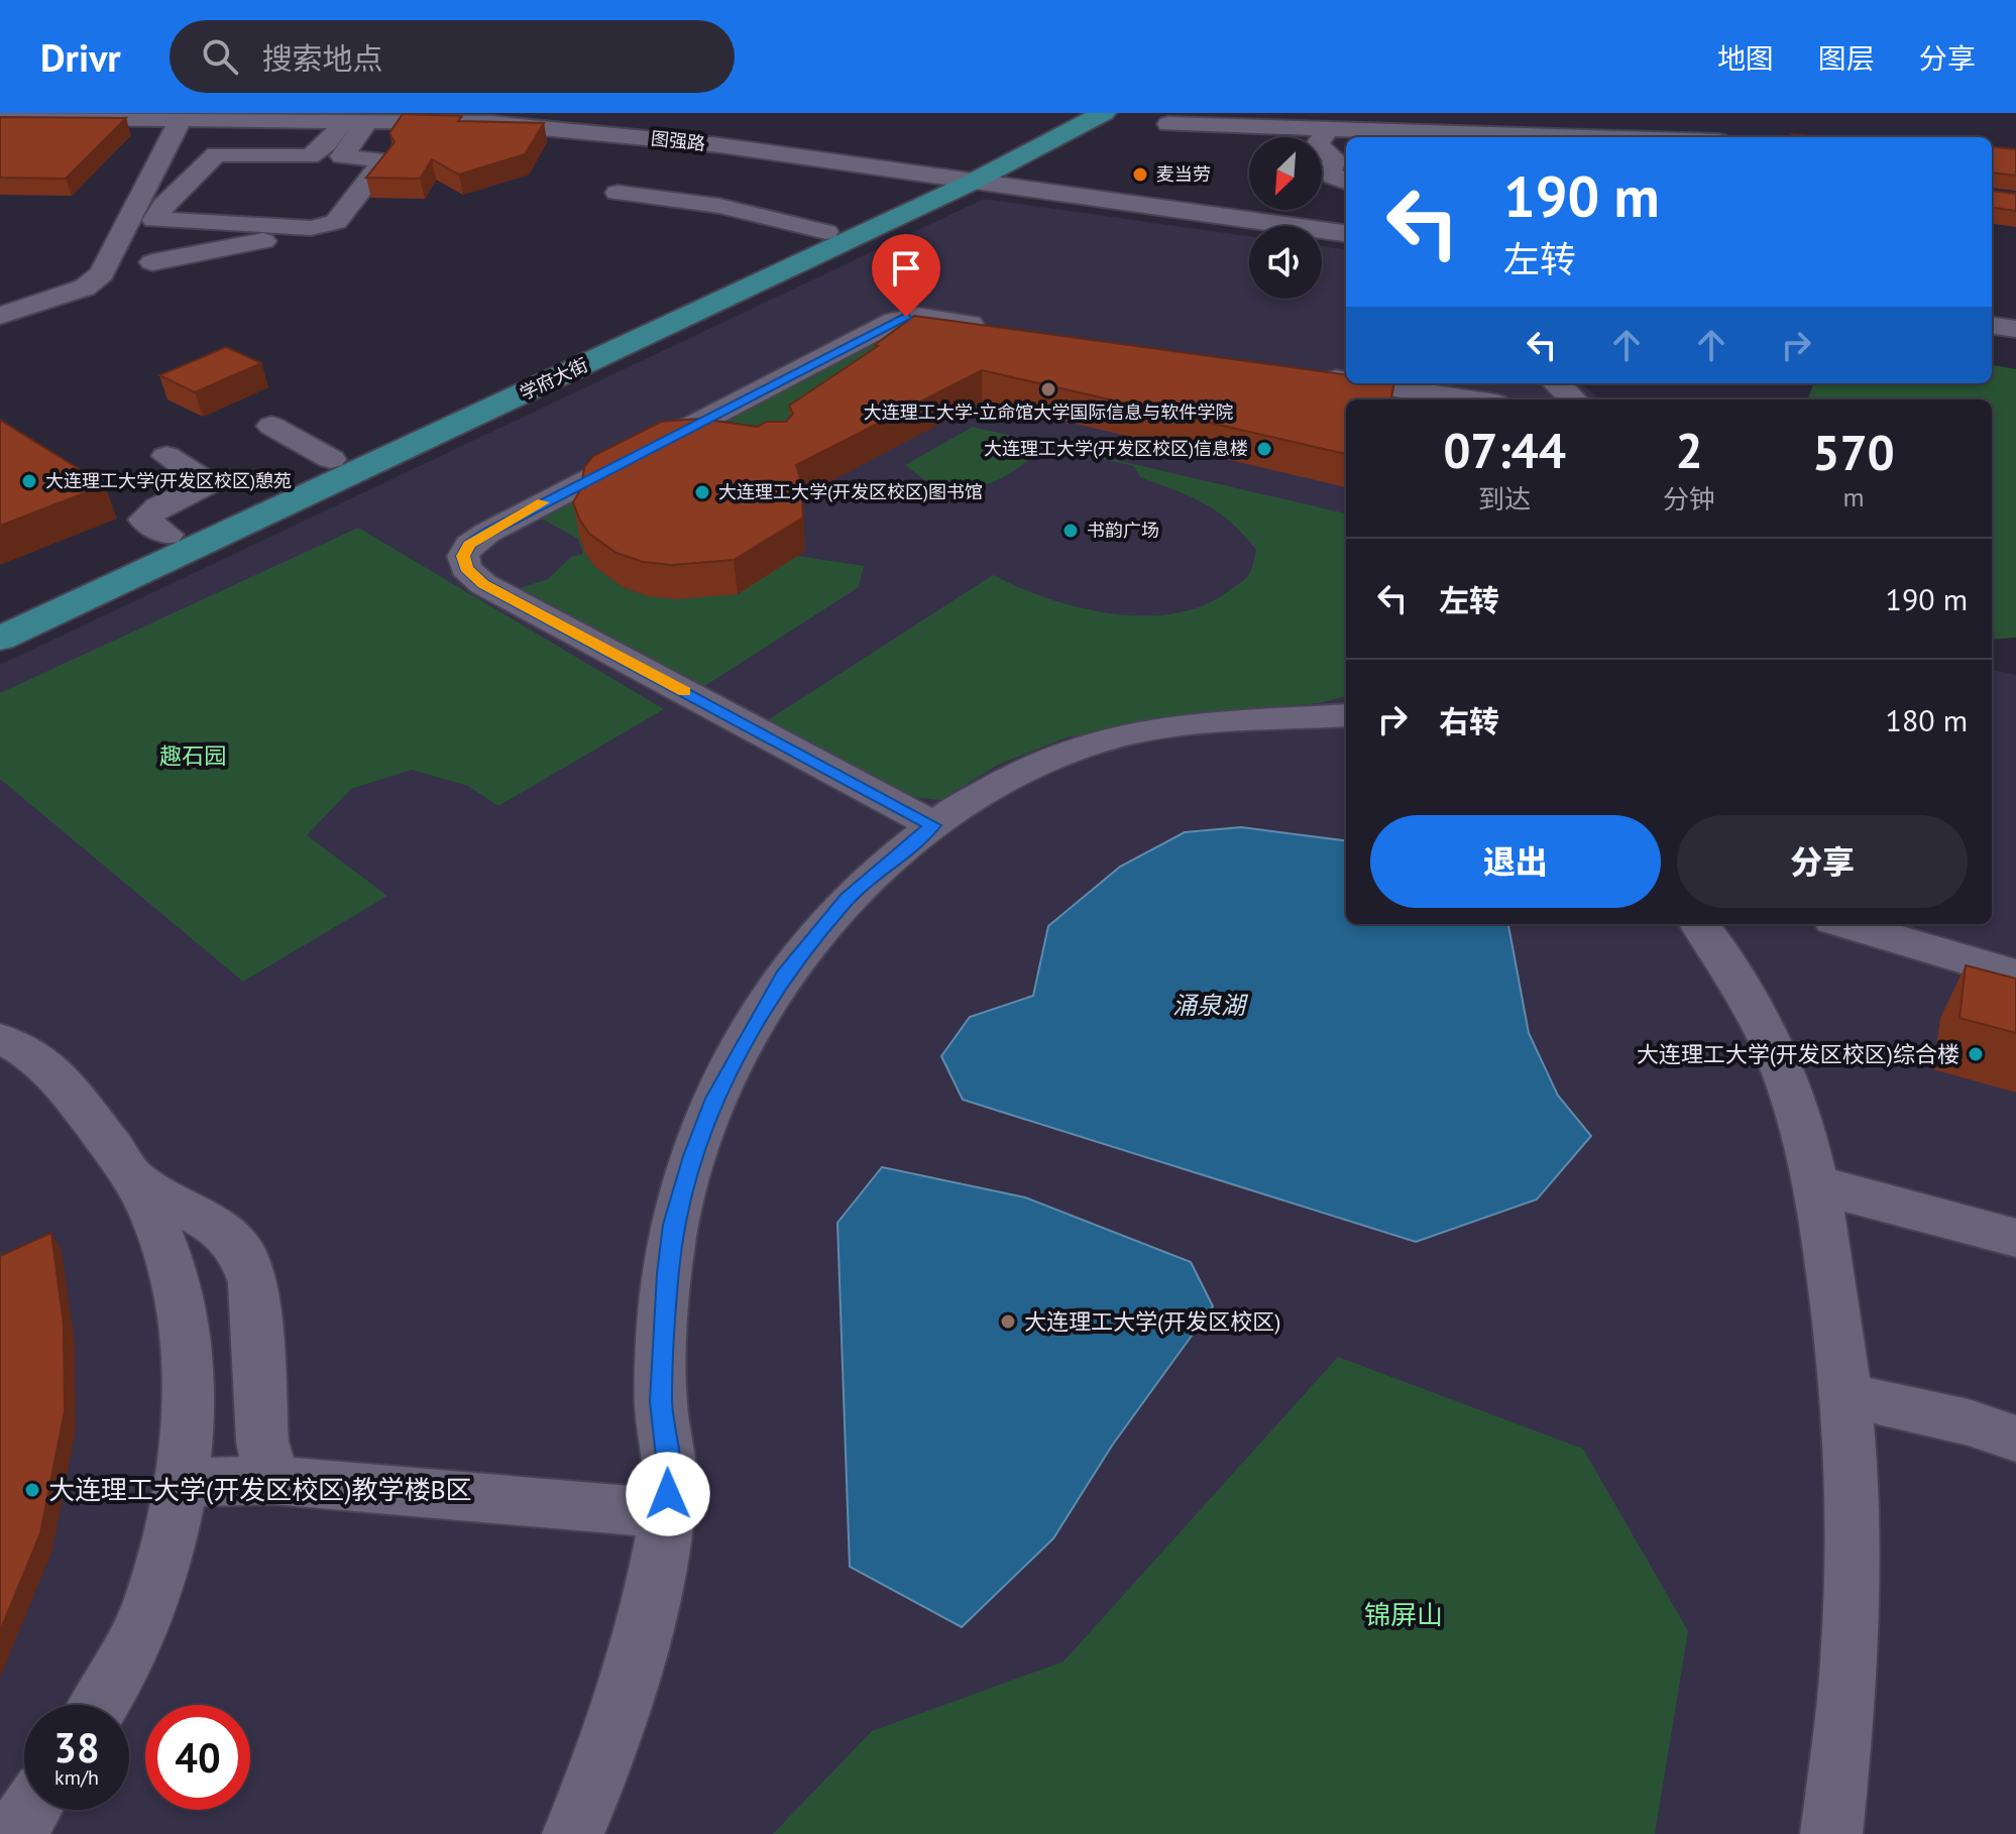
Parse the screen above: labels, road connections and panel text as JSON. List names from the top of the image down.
{
  "streets": {
    "main road": ["学府大街"],
    "street": ["图强路"]
  },
  "crossings": [
    ["图强路", "学府大街"]
  ],
  "water": ["涌泉湖"],
  "parks": ["趣石园", "锦屏山"],
  "places": [
    "麦当劳",
    "大连理工大学-立命馆大学国际信息与软件学院",
    "大连理工大学(开发区校区)信息楼",
    "大连理工大学(开发区校区)憩苑",
    "大连理工大学(开发区校区)图书馆",
    "书韵广场",
    "大连理工大学(开发区校区)综合楼",
    "大连理工大学(开发区校区)",
    "大连理工大学(开发区校区)教学楼B区"
  ],
  "north": "bottom left",
  "page": {
    "header": "Drivr",
    "search": "搜索地点",
    "nav": ["地图", "图层", "分享"],
    "turn": ["190 m", "左转"],
    "eta": [
      "07:44",
      "到达",
      "2",
      "分钟",
      "570",
      "m"
    ],
    "list": [
      {
        "name": "左转",
        "value": "190 m"
      },
      {
        "name": "右转",
        "value": "180 m"
      }
    ],
    "buttons": ["退出", "分享"],
    "speed": "38 km/h",
    "limit": "40"
  }
}
